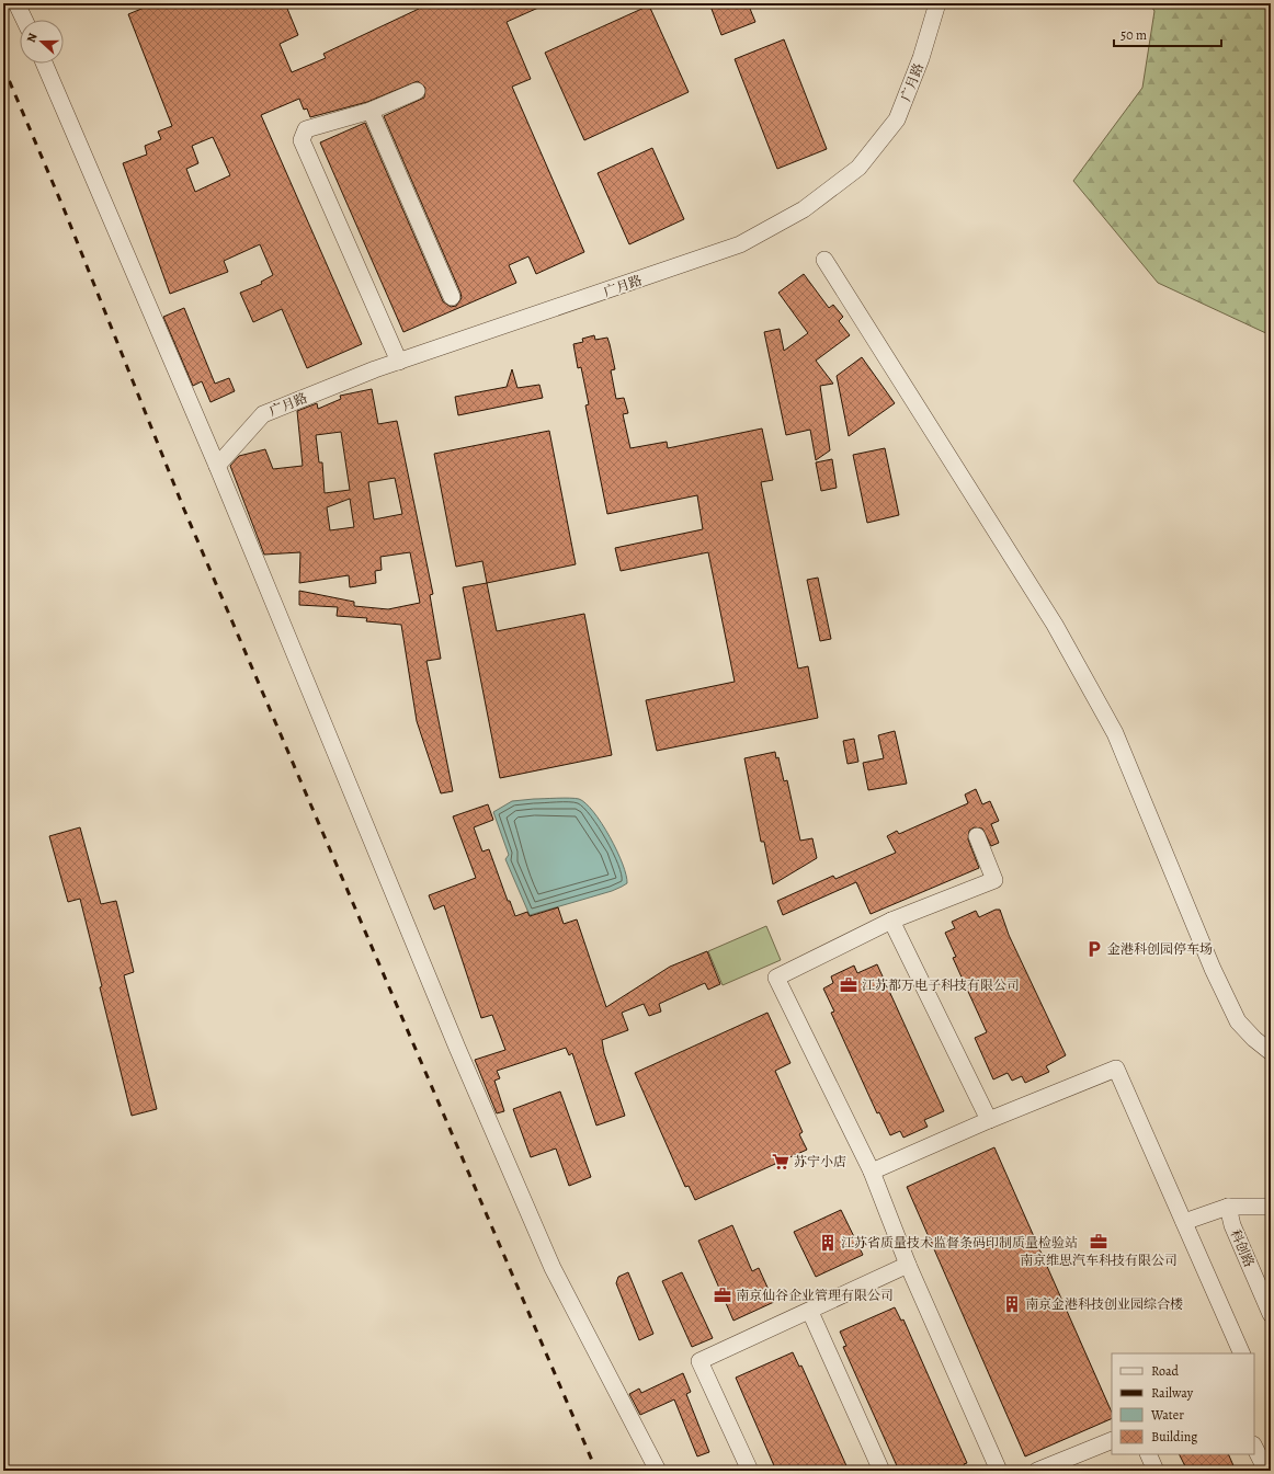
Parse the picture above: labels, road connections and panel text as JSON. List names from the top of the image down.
{
  "streets": {
    "street": ["广月路", "科创路"]
  },
  "places": {
    "parking": ["金港科创园停车场"],
    "office": ["江苏都万电子科技有限公司", "南京维思汽车科技有限公司", "南京仙谷企业管理有限公司"],
    "supermarket": ["苏宁小店"],
    "building": ["江苏省质量技术监督条码印制质量检验站", "南京金港科技创业园综合楼"]
  },
  "legend": [
    "Road",
    "Railway",
    "Water",
    "Building"
  ],
  "scale_bar": "50 m",
  "north": "left"
}
